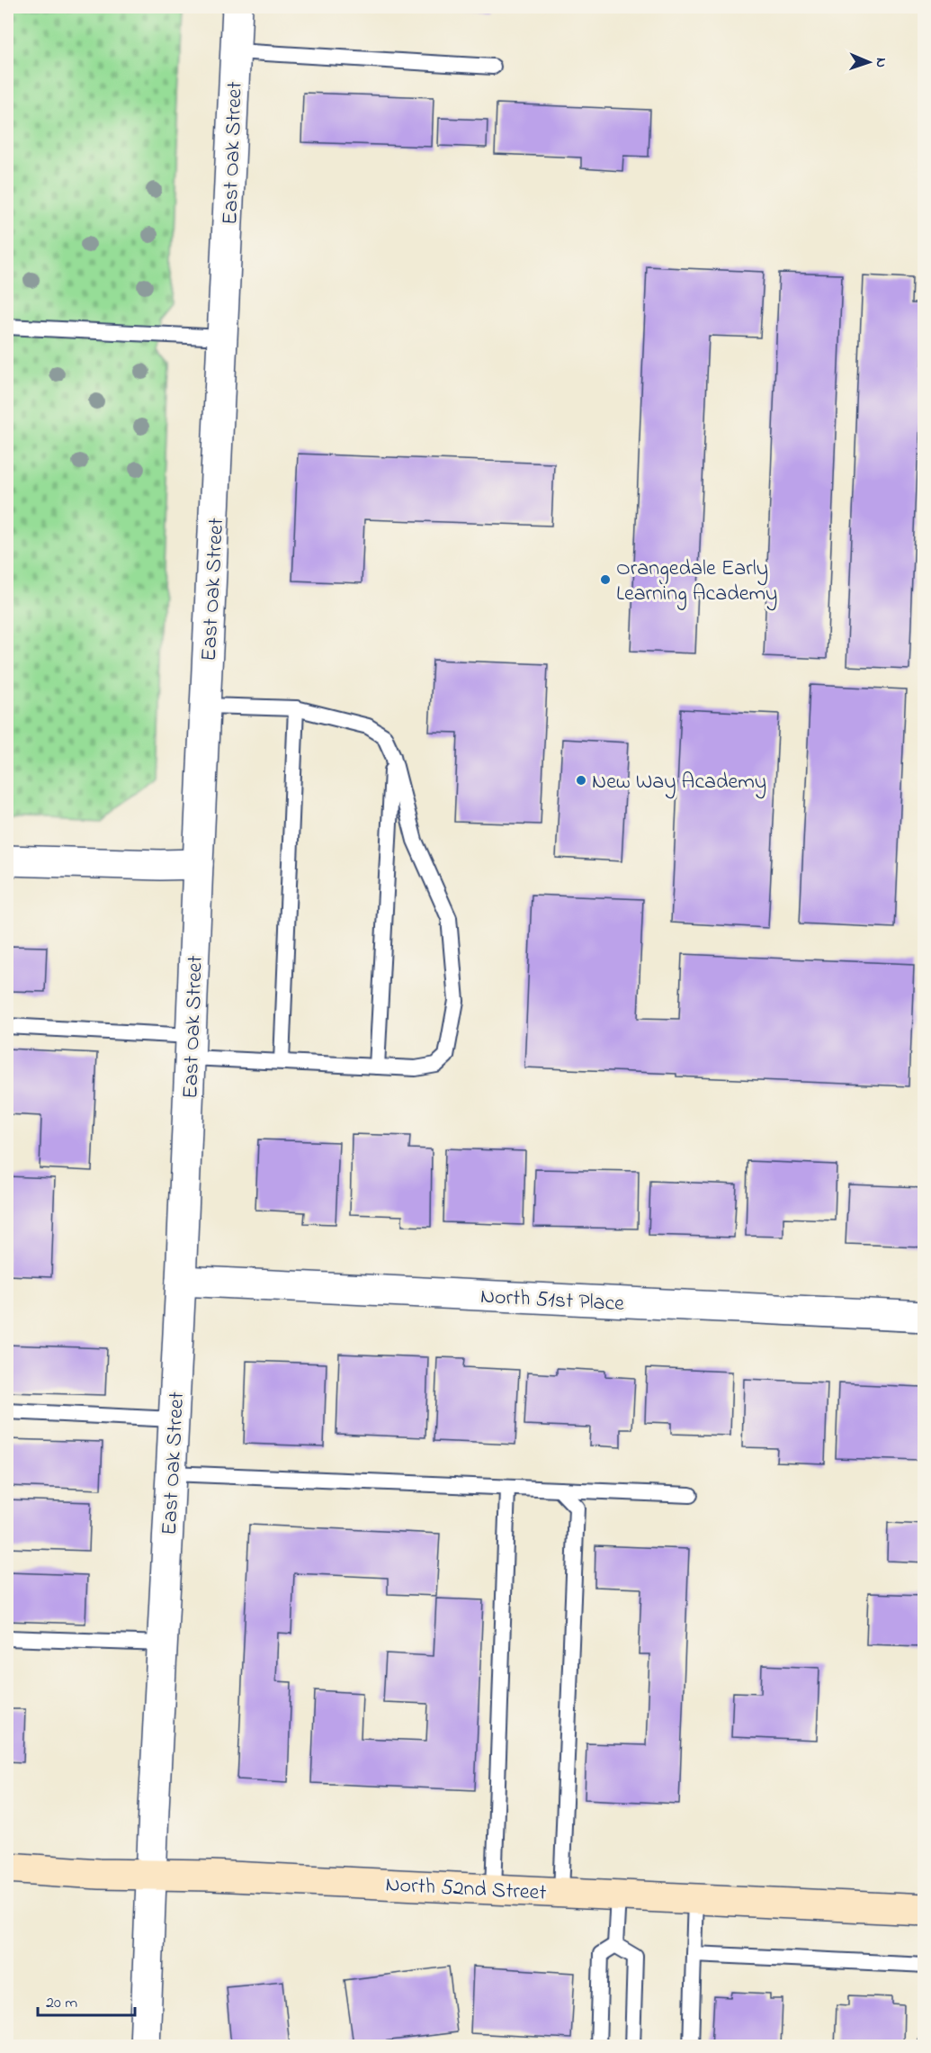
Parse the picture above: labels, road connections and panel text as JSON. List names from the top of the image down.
{
  "streets": {
    "main road": ["North 52nd Street"],
    "street": ["East Oak Street", "North 51st Place"]
  },
  "crossings": [
    ["East Oak Street", "North 51st Place"],
    ["East Oak Street", "North 52nd Street"]
  ],
  "places": ["Orangedale Early Learning Academy", "New Way Academy"],
  "scale_bar": "20 m",
  "north": "right"
}
